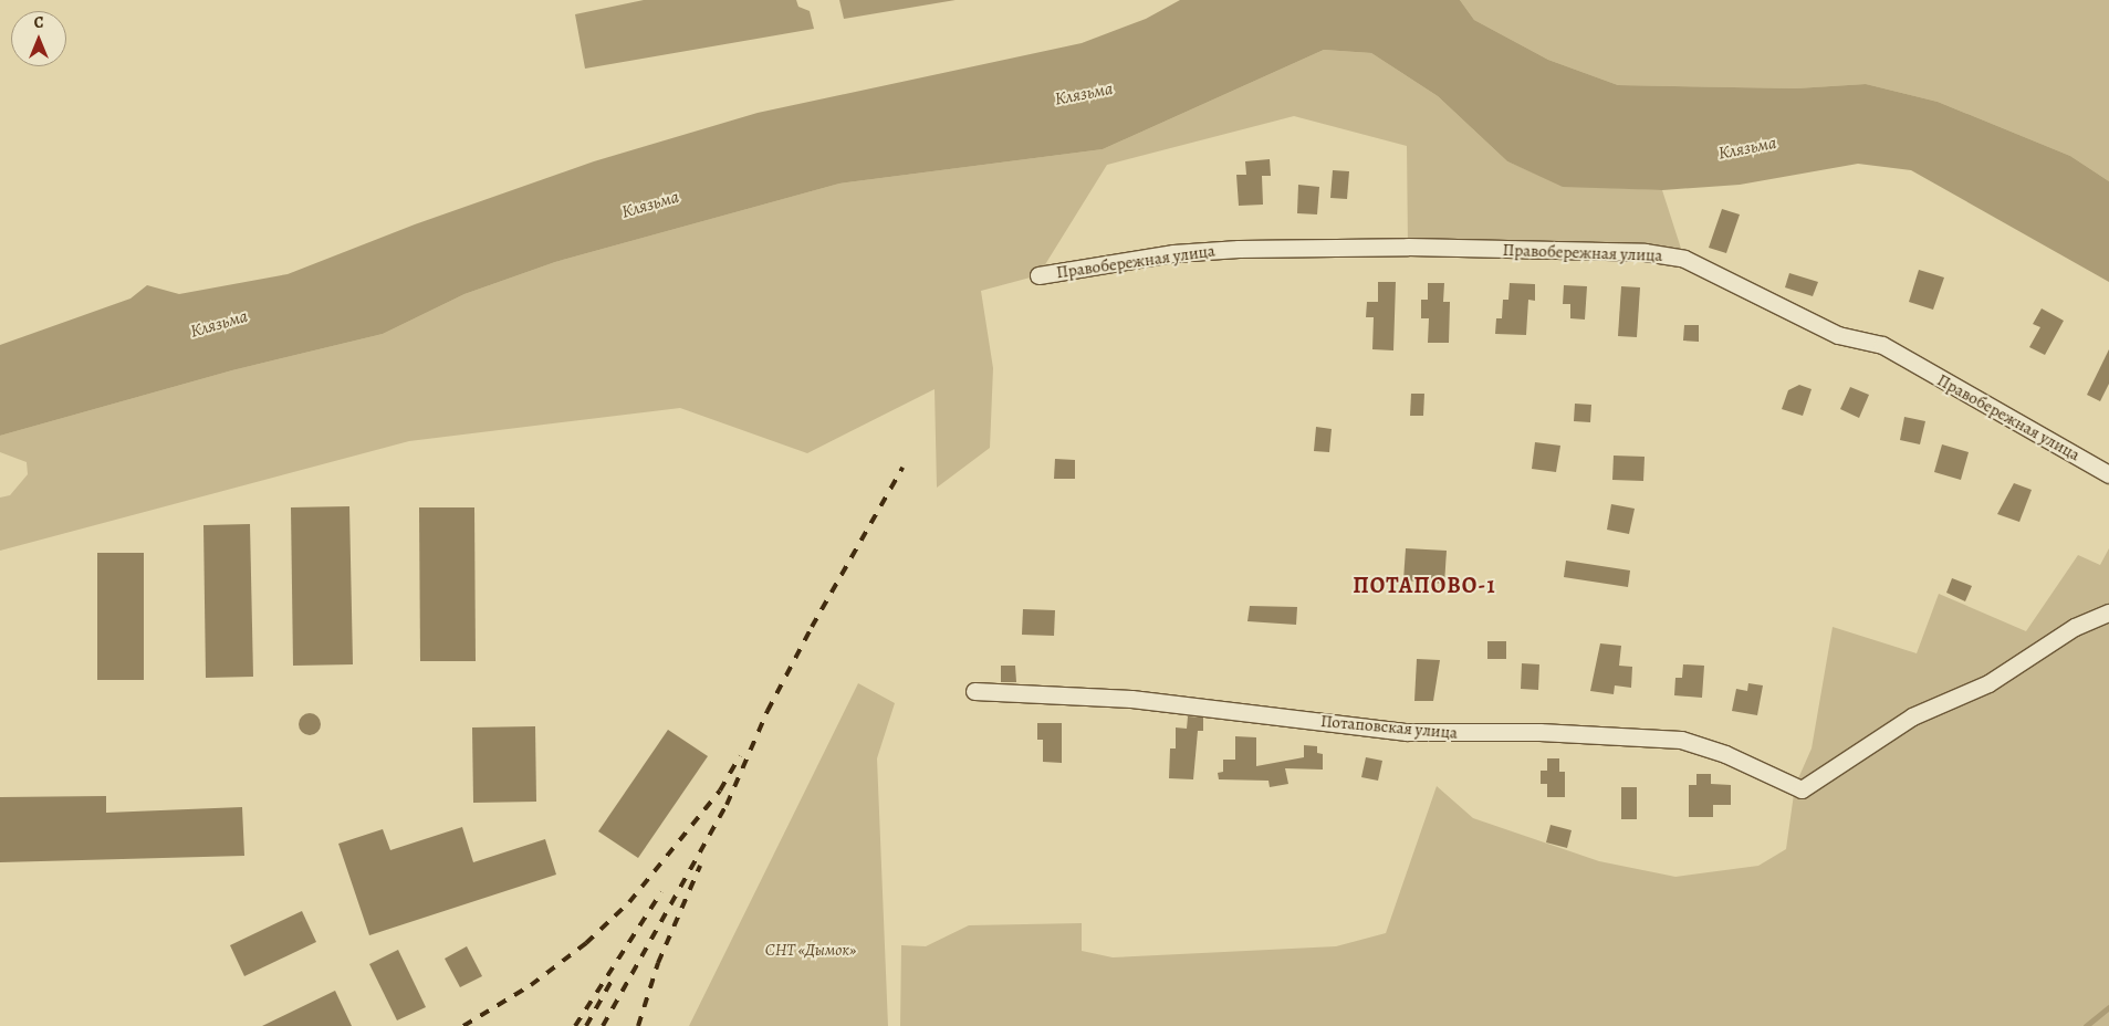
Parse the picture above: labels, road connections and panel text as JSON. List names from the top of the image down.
{
  "streets": {
    "street": ["Правобережная улица", "Потаповская улица"]
  },
  "districts": ["ПОТАПОВО-1"],
  "water": ["Клязьма"],
  "parks": ["СНТ «Дымок»"],
  "north": "top"
}
